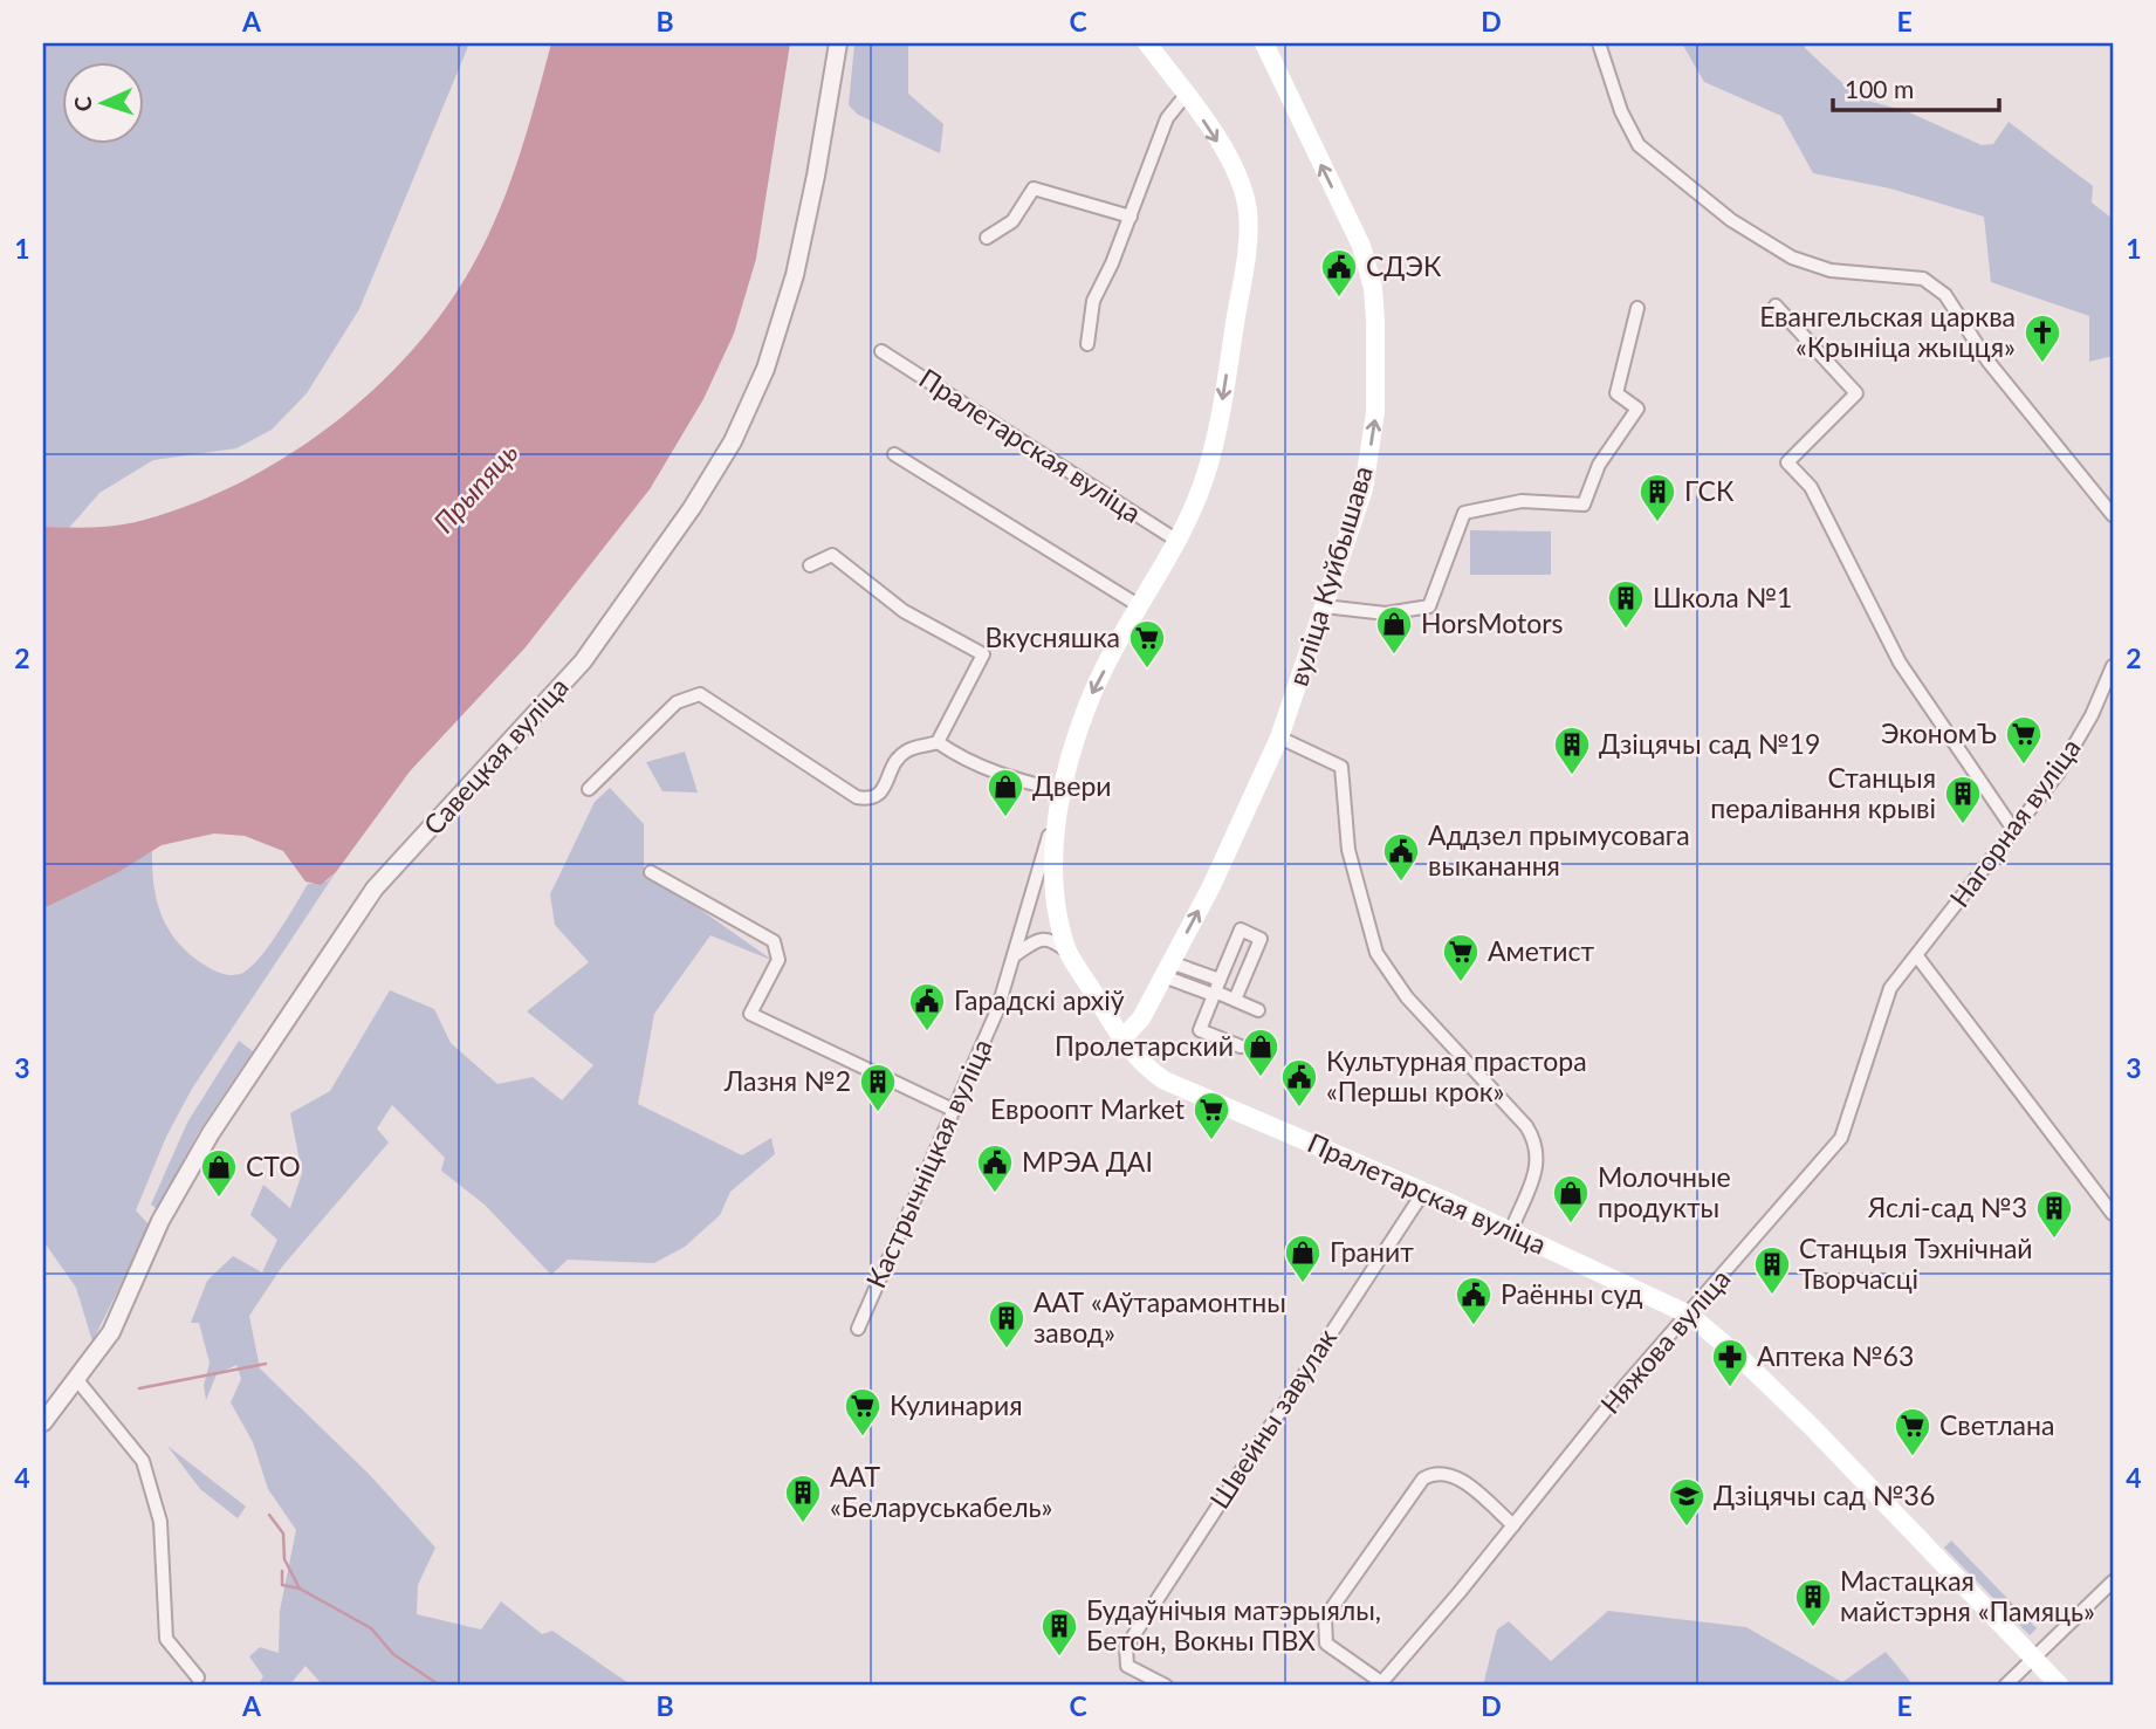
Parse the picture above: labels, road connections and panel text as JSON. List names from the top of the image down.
{
  "streets": {
    "main road": ["Пралетарская вуліца", "вуліца Куйбышава"],
    "street": [
      "Савецкая вуліца",
      "Нагорная вуліца",
      "Кастрычніцкая вуліца",
      "Няжова вуліца",
      "Швейны завулак"
    ]
  },
  "crossings": [
    ["Пралетарская вуліца", "вуліца Куйбышава"],
    ["Пралетарская вуліца", "Кастрычніцкая вуліца"],
    ["Пралетарская вуліца", "Няжова вуліца"],
    ["Пралетарская вуліца", "Швейны завулак"],
    ["Нагорная вуліца", "Няжова вуліца"]
  ],
  "one_way": ["вуліца Куйбышава"],
  "water": ["Прыпяць"],
  "places": {
    "public building": [
      "СДЭК",
      "Аддзел прымусовага выканання",
      "Гарадскі архіў",
      "Культурная прастора «Першы крок»",
      "МРЭА ДАІ",
      "Раённы суд"
    ],
    "church": ["Евангельская царква «Крыніца жыцця»"],
    "building": [
      "ГСК",
      "Школа №1",
      "Дзіцячы сад №19",
      "Станцыя пералівання крыві",
      "Лазня №2",
      "Яслі-сад №3",
      "Станцыя Тэхнічнай Творчасці",
      "ААТ «Аўтарамонтны завод»",
      "ААТ «Беларуськабель»",
      "Мастацкая майстэрня «Памяць»",
      "Будаўнічыя матэрыялы, Бетон, Вокны ПВХ"
    ],
    "shop": [
      "HorsMotors",
      "Двери",
      "Пролетарский",
      "СТО",
      "Молочные продукты",
      "Гранит"
    ],
    "supermarket": [
      "Вкусняшка",
      "ЭкономЪ",
      "Аметист",
      "Евроопт Market",
      "Кулинария",
      "Светлана"
    ],
    "pharmacy": ["Аптека №63"],
    "school or university": ["Дзіцячы сад №36"]
  },
  "scale_bar": "100 m",
  "north": "left",
  "grid": {
    "columns": [
      "A",
      "B",
      "C",
      "D",
      "E"
    ],
    "rows": [
      "1",
      "2",
      "3",
      "4"
    ]
  }
}
